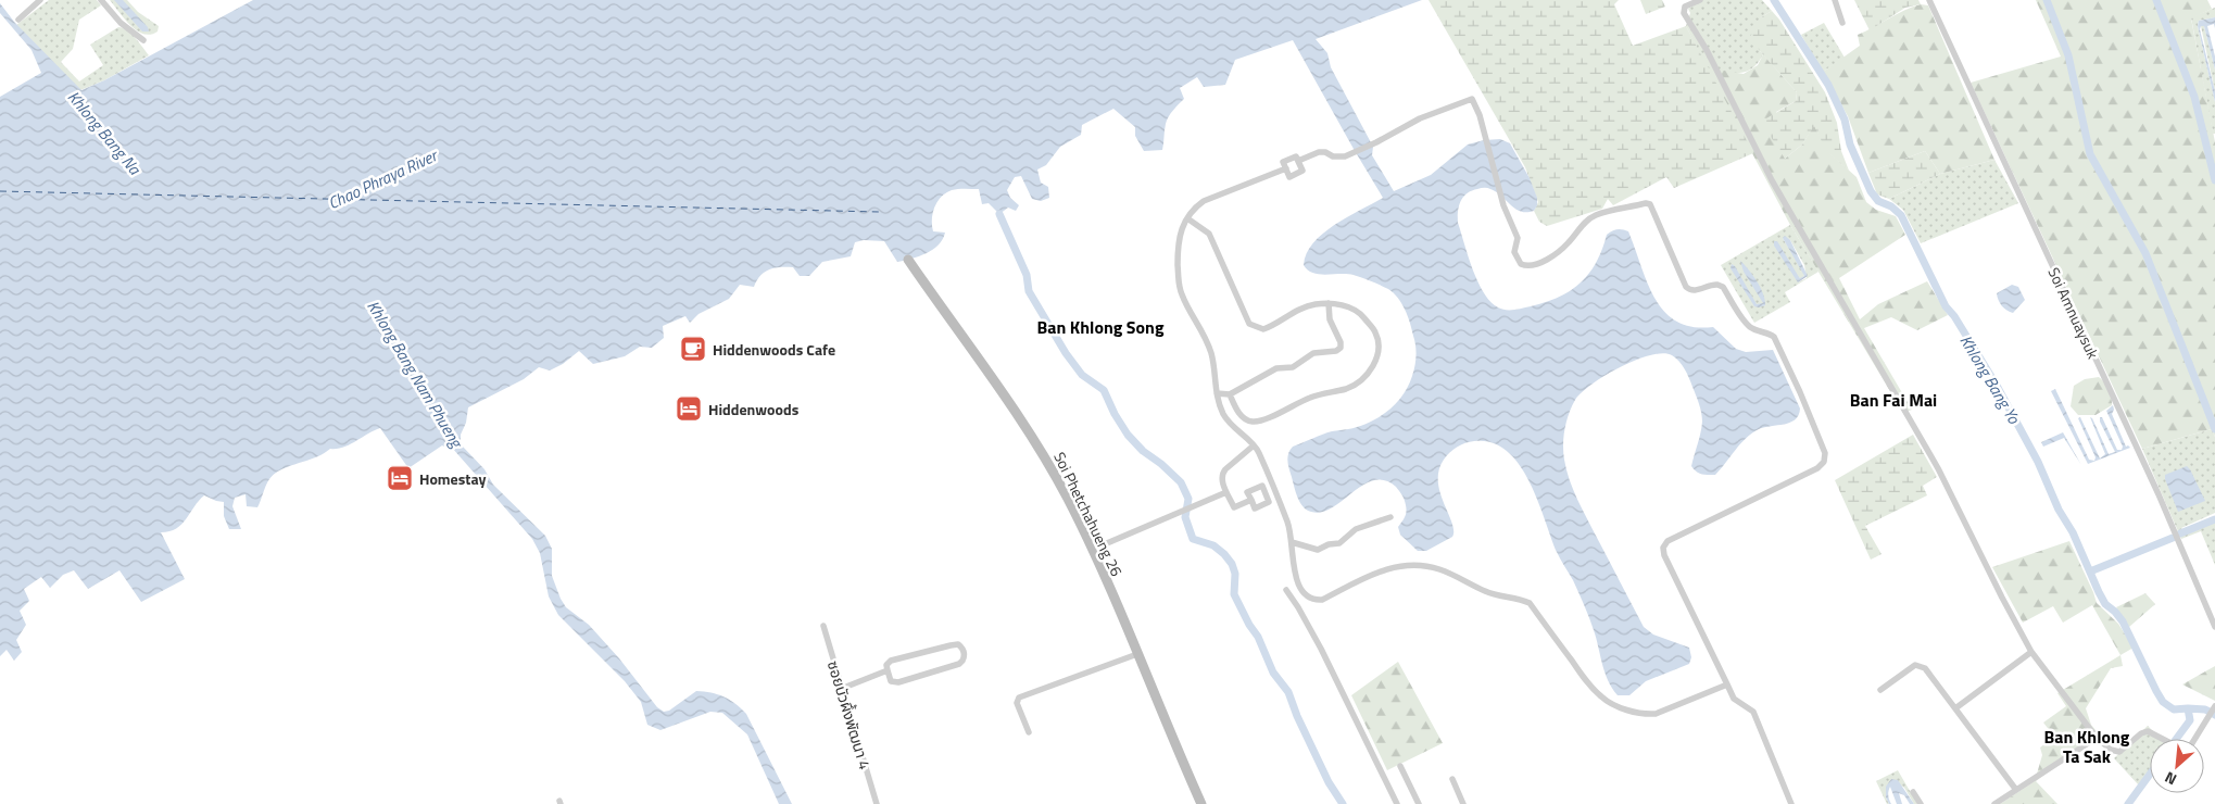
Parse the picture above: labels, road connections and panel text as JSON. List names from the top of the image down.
{
  "streets": {
    "street": ["Soi Amnuaysuk", "Soi Phetchahueng 26", "ซอยบัวผึ้งพัฒนา 4"]
  },
  "districts": ["Ban Khlong Song", "Ban Fai Mai", "Ban Khlong Ta Sak"],
  "water": [
    "Khlong Bang Na",
    "Chao Phraya River",
    "Khlong Bang Nam Phueng",
    "Khlong Bang Yo"
  ],
  "places": {
    "cafe": ["Hiddenwoods Cafe"],
    "hotel": ["Hiddenwoods", "Homestay"]
  },
  "north": "bottom left"
}
